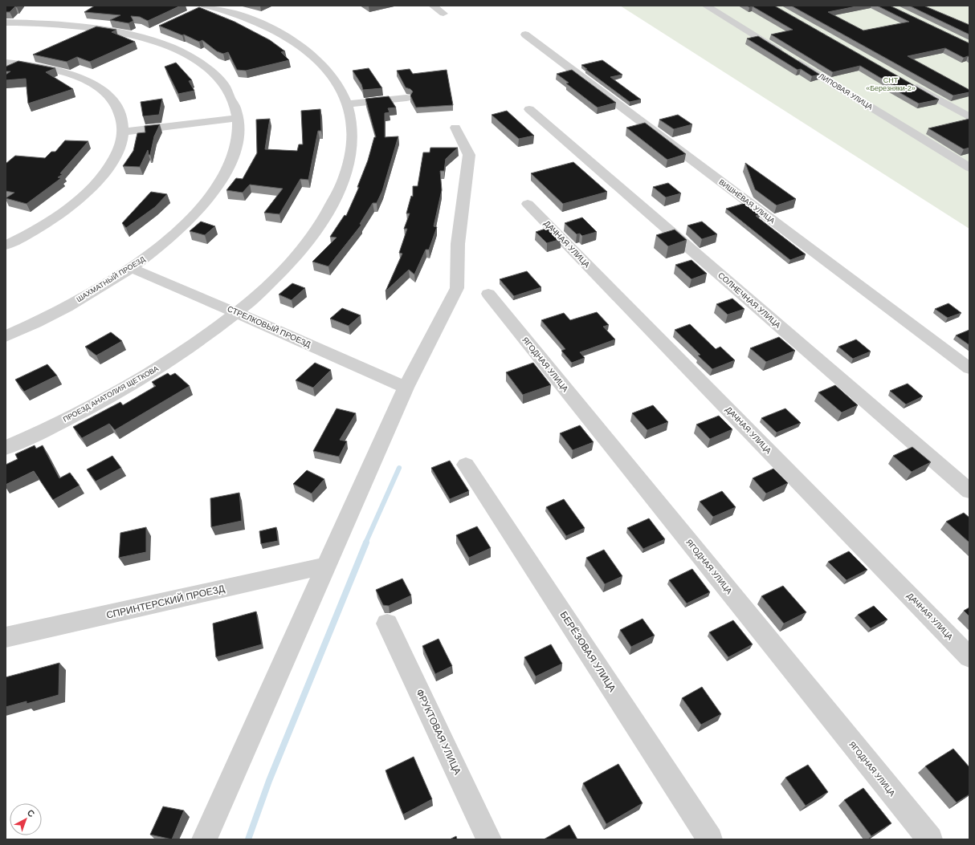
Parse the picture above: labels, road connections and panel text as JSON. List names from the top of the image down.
{
  "streets": {
    "street": [
      "ЛИПОВАЯ УЛИЦА",
      "ВИШНЁВАЯ УЛИЦА",
      "ДАЧНАЯ УЛИЦА",
      "ШАХМАТНЫЙ ПРОЕЗД",
      "СОЛНЕЧНАЯ УЛИЦА",
      "СТРЕЛКОВЫЙ ПРОЕЗД",
      "ЯГОДНАЯ УЛИЦА",
      "ПРОЕЗД АНАТОЛИЯ ЩЕТКОВА",
      "СПРИНТЕРСКИЙ ПРОЕЗД",
      "БЕРЁЗОВАЯ УЛИЦА",
      "ФРУКТОВАЯ УЛИЦА"
    ]
  },
  "crossings": [
    ["ШАХМАТНЫЙ ПРОЕЗД", "СТРЕЛКОВЫЙ ПРОЕЗД"],
    ["СТРЕЛКОВЫЙ ПРОЕЗД", "ПРОЕЗД АНАТОЛИЯ ЩЕТКОВА"]
  ],
  "parks": ["СНТ «Березняки-2»"],
  "north": "top right"
}
